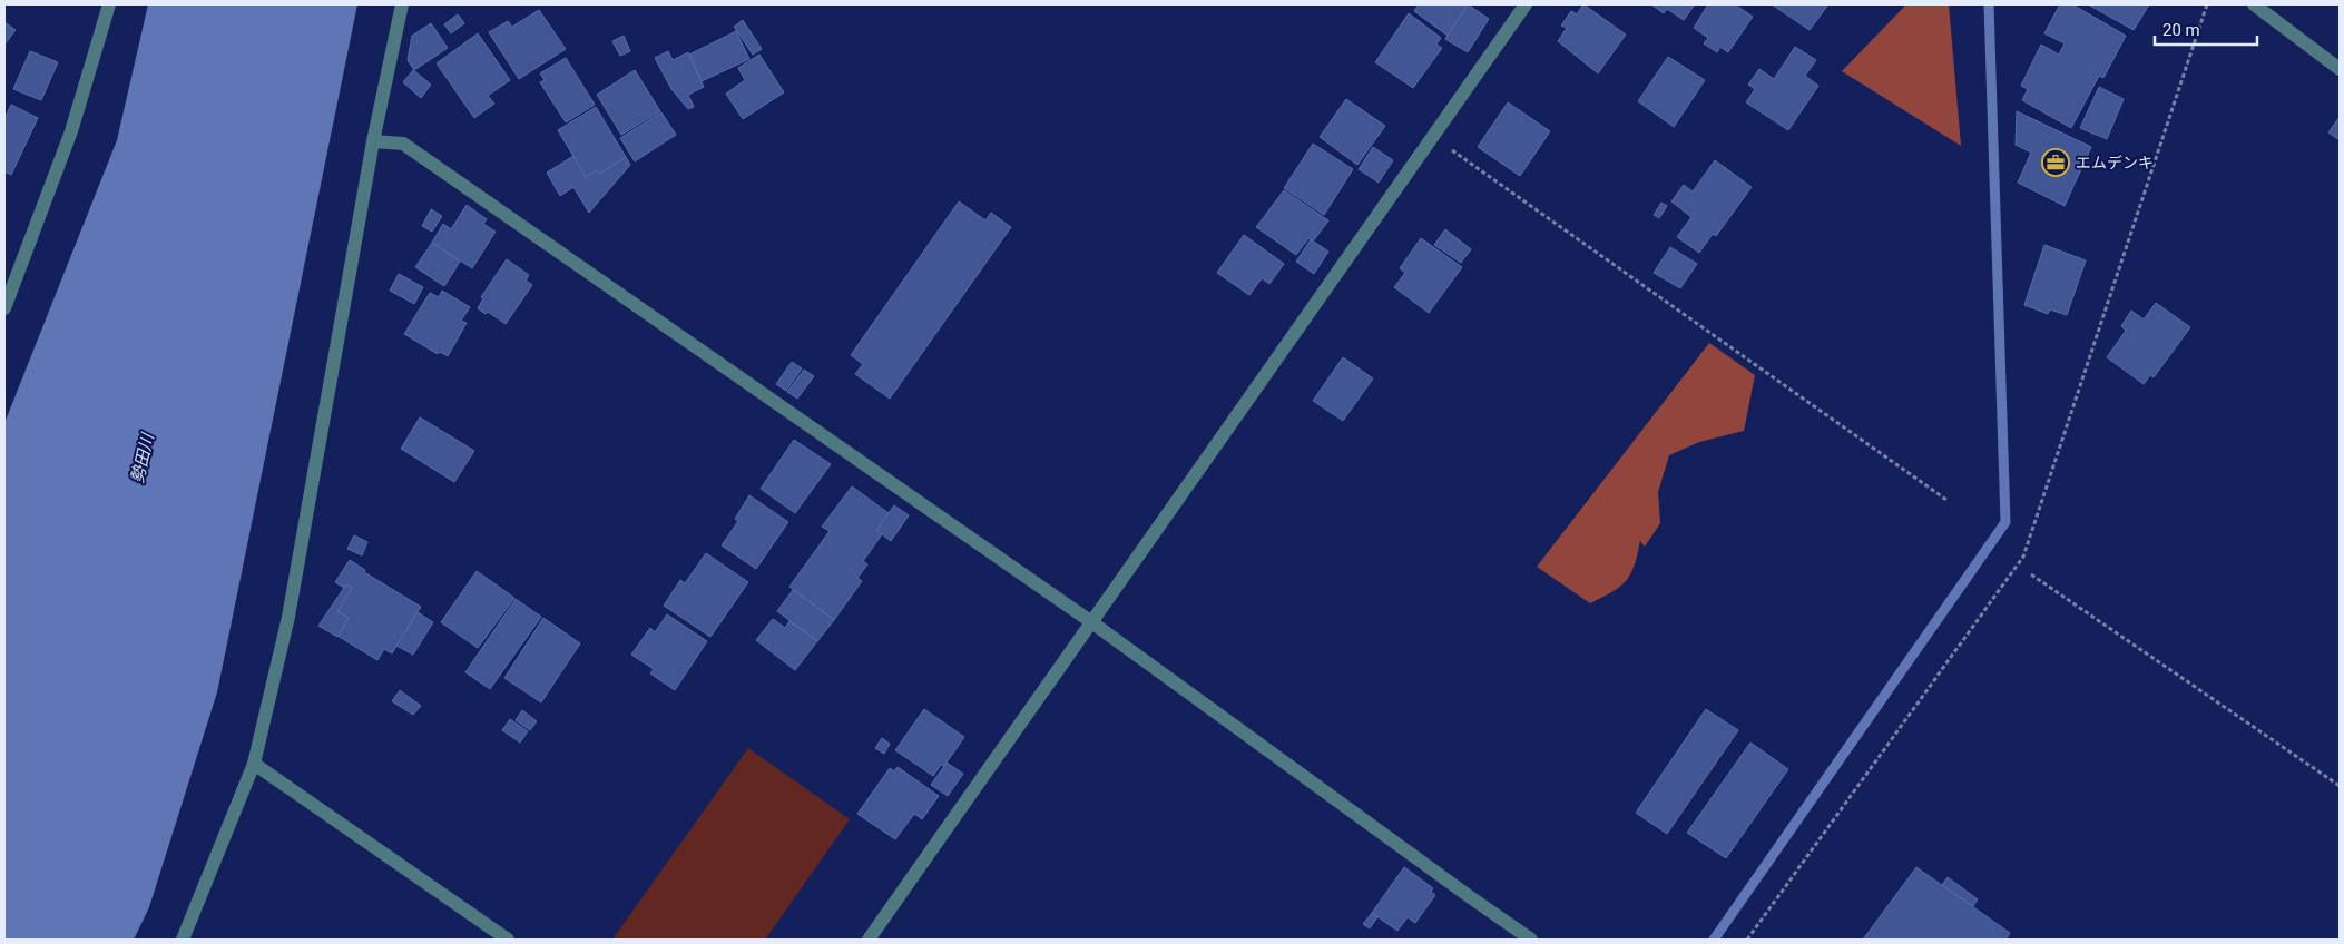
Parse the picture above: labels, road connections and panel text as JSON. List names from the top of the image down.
{
  "water": ["勢田川"],
  "places": {
    "office": ["エムデンキ"]
  },
  "scale_bar": "20 m"
}
